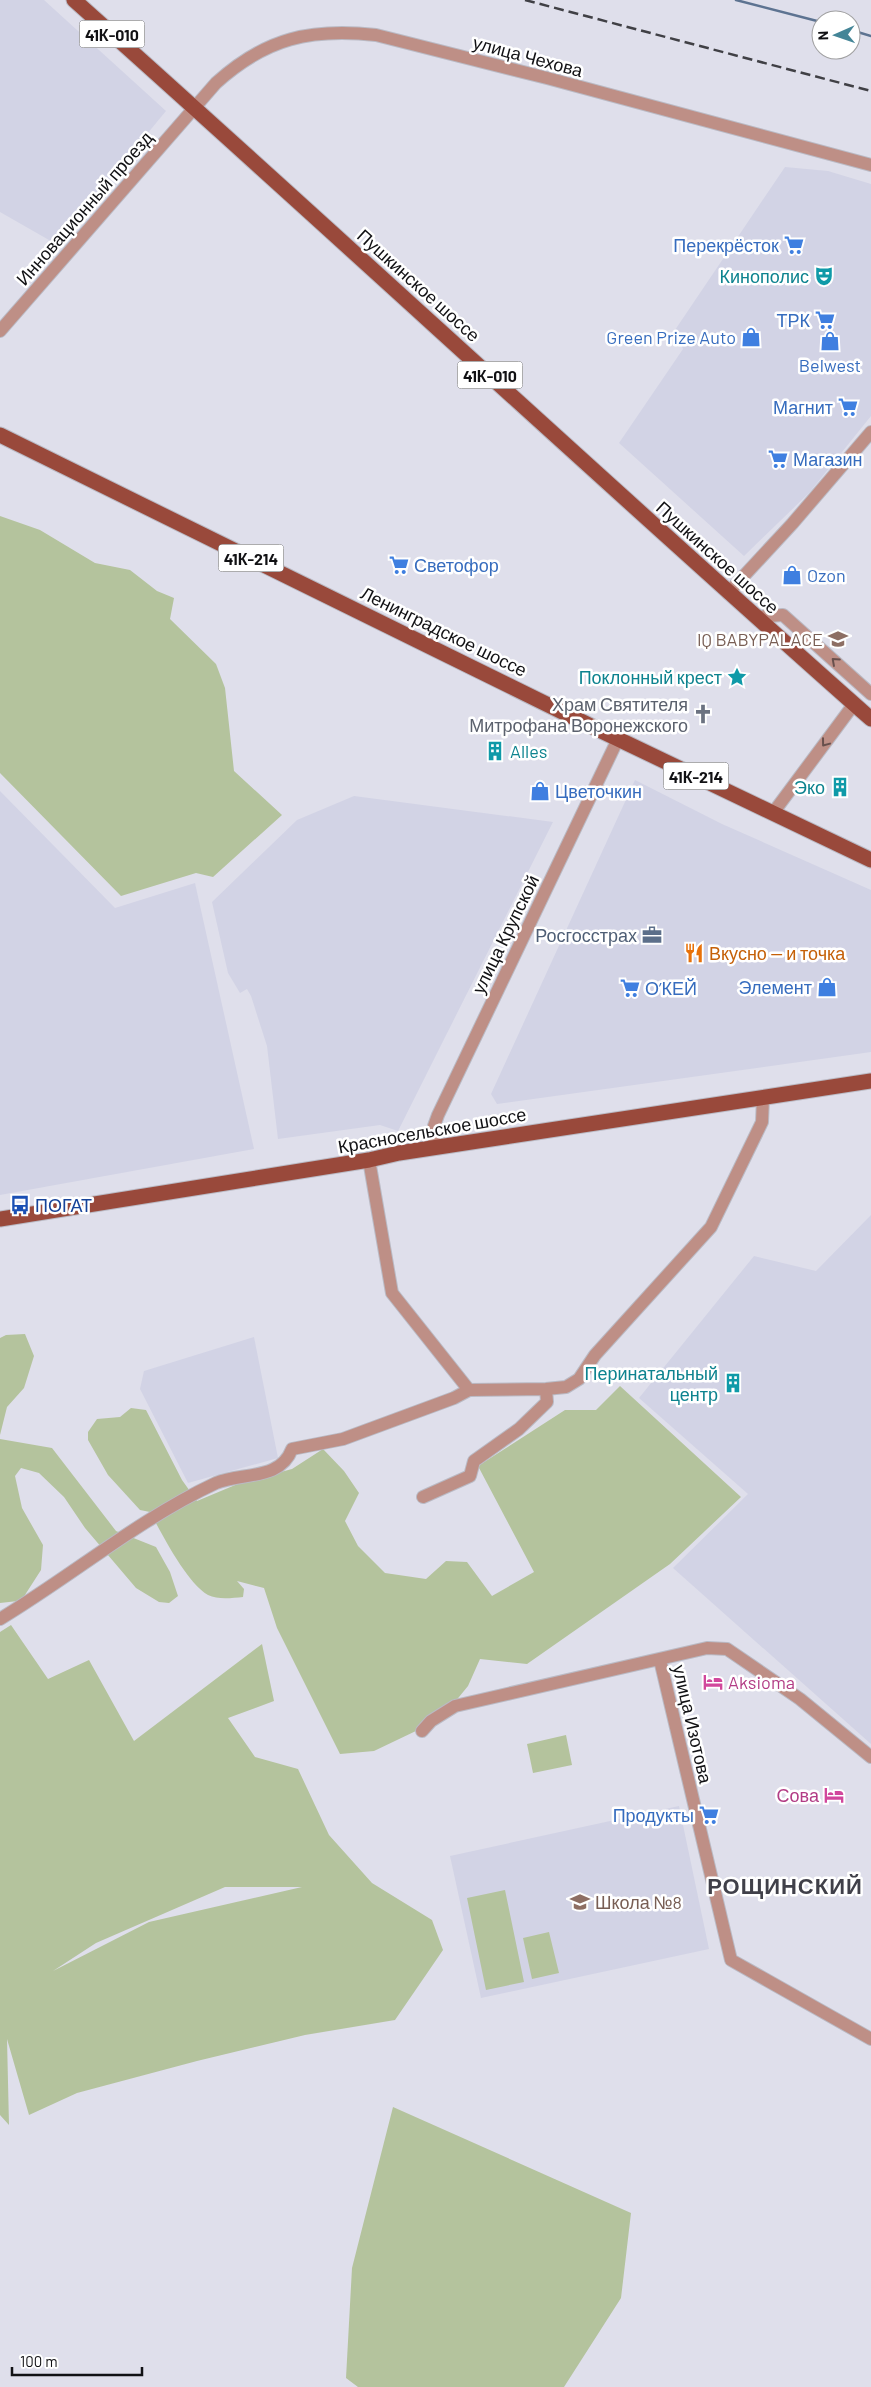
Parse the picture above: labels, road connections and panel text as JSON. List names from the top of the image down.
{
  "streets": {
    "main road": [
      "41К-010",
      "Пушкинское шоссе",
      "41К-214",
      "Ленинградское шоссе",
      "Красносельское шоссе"
    ],
    "street": [
      "улица Чехова",
      "Инновационный проезд",
      "улица Крупской",
      "улица Изотова"
    ]
  },
  "crossings": [
    ["улица Чехова", "Инновационный проезд"],
    ["улица Чехова", "Пушкинское шоссе"],
    ["Инновационный проезд", "Пушкинское шоссе"],
    ["Ленинградское шоссе", "улица Крупской"],
    ["улица Крупской", "Красносельское шоссе"]
  ],
  "districts": ["РОЩИНСКИЙ"],
  "places": {
    "supermarket": [
      "Перекрёсток",
      "ТРК",
      "Магнит",
      "Магазин",
      "Светофор",
      "О’КЕЙ",
      "Продукты"
    ],
    "theatre": ["Кинополис"],
    "shop": [
      "Green Prize Auto",
      "Belwest",
      "Ozon",
      "Цветочкин",
      "Элемент"
    ],
    "school or university": ["IQ BABYPALACE", "Школа №8"],
    "place": ["Поклонный крест"],
    "church": ["Храм Святителя Митрофана Воронежского"],
    "building": ["Alles", "Эко", "Перинатальный центр"],
    "office": ["Росгосстрах"],
    "restaurant": ["Вкусно — и точка"],
    "bus stop": ["ПОГАТ"],
    "hotel": ["Aksioma", "Сова"]
  },
  "scale_bar": "100 m",
  "north": "left"
}
